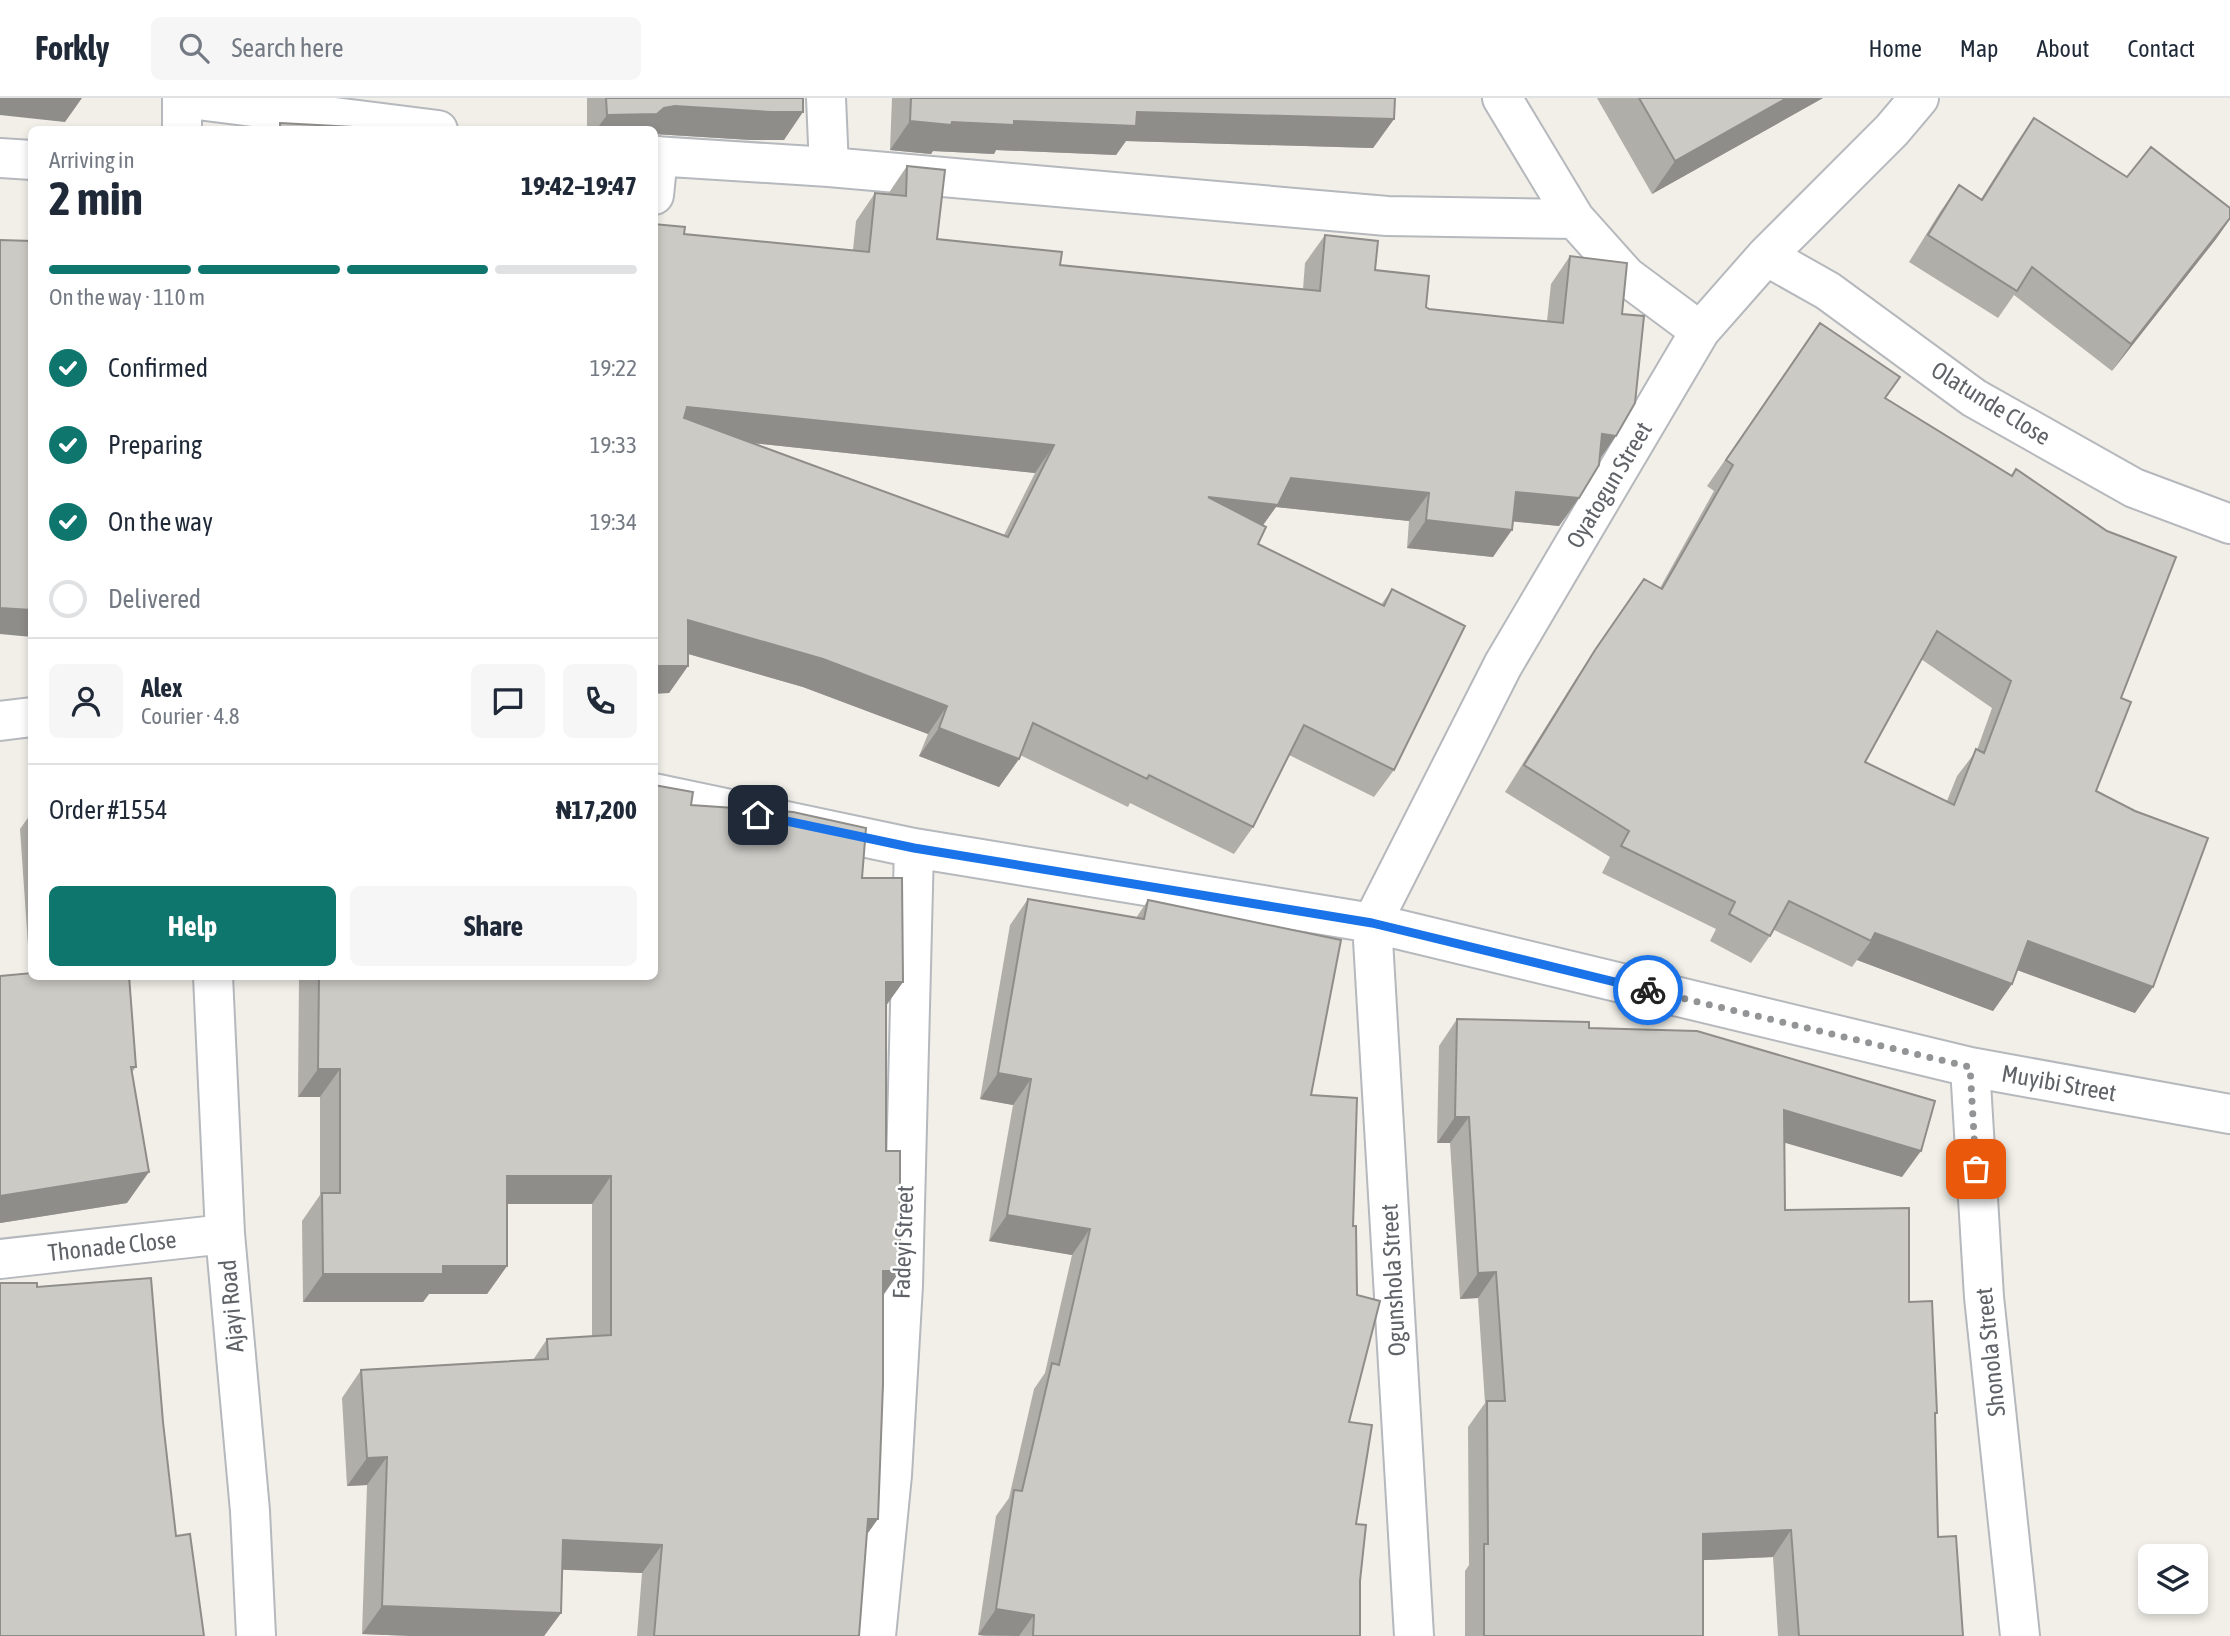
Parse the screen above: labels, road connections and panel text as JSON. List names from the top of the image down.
{
  "streets": {
    "street": [
      "Olatunde Close",
      "Oyatogun Street",
      "Muyibi Street",
      "Fadeyi Street",
      "Thonade Close",
      "Ogunshola Street",
      "Ajayi Road",
      "Shonola Street"
    ]
  },
  "crossings": [
    ["Olatunde Close", "Oyatogun Street"],
    ["Oyatogun Street", "Muyibi Street"],
    ["Oyatogun Street", "Ogunshola Street"],
    ["Muyibi Street", "Fadeyi Street"],
    ["Muyibi Street", "Ogunshola Street"],
    ["Muyibi Street", "Shonola Street"],
    ["Thonade Close", "Ajayi Road"]
  ],
  "page": {
    "header": "Forkly",
    "search": "Search here",
    "nav": [
      "Home",
      "Map",
      "About",
      "Contact"
    ],
    "heading": ["2 min", "Arriving in", "19:42–19:47"],
    "panel": [
      "Alex",
      "Courier · 4.8",
      "Order #1554",
      "₦17,200"
    ],
    "bar": "On the way · 110 m",
    "list": [
      ["Confirmed", "19:22"],
      ["Preparing", "19:33"],
      ["On the way", "19:34"],
      "Delivered"
    ],
    "buttons": ["Help", "Share"]
  }
}
